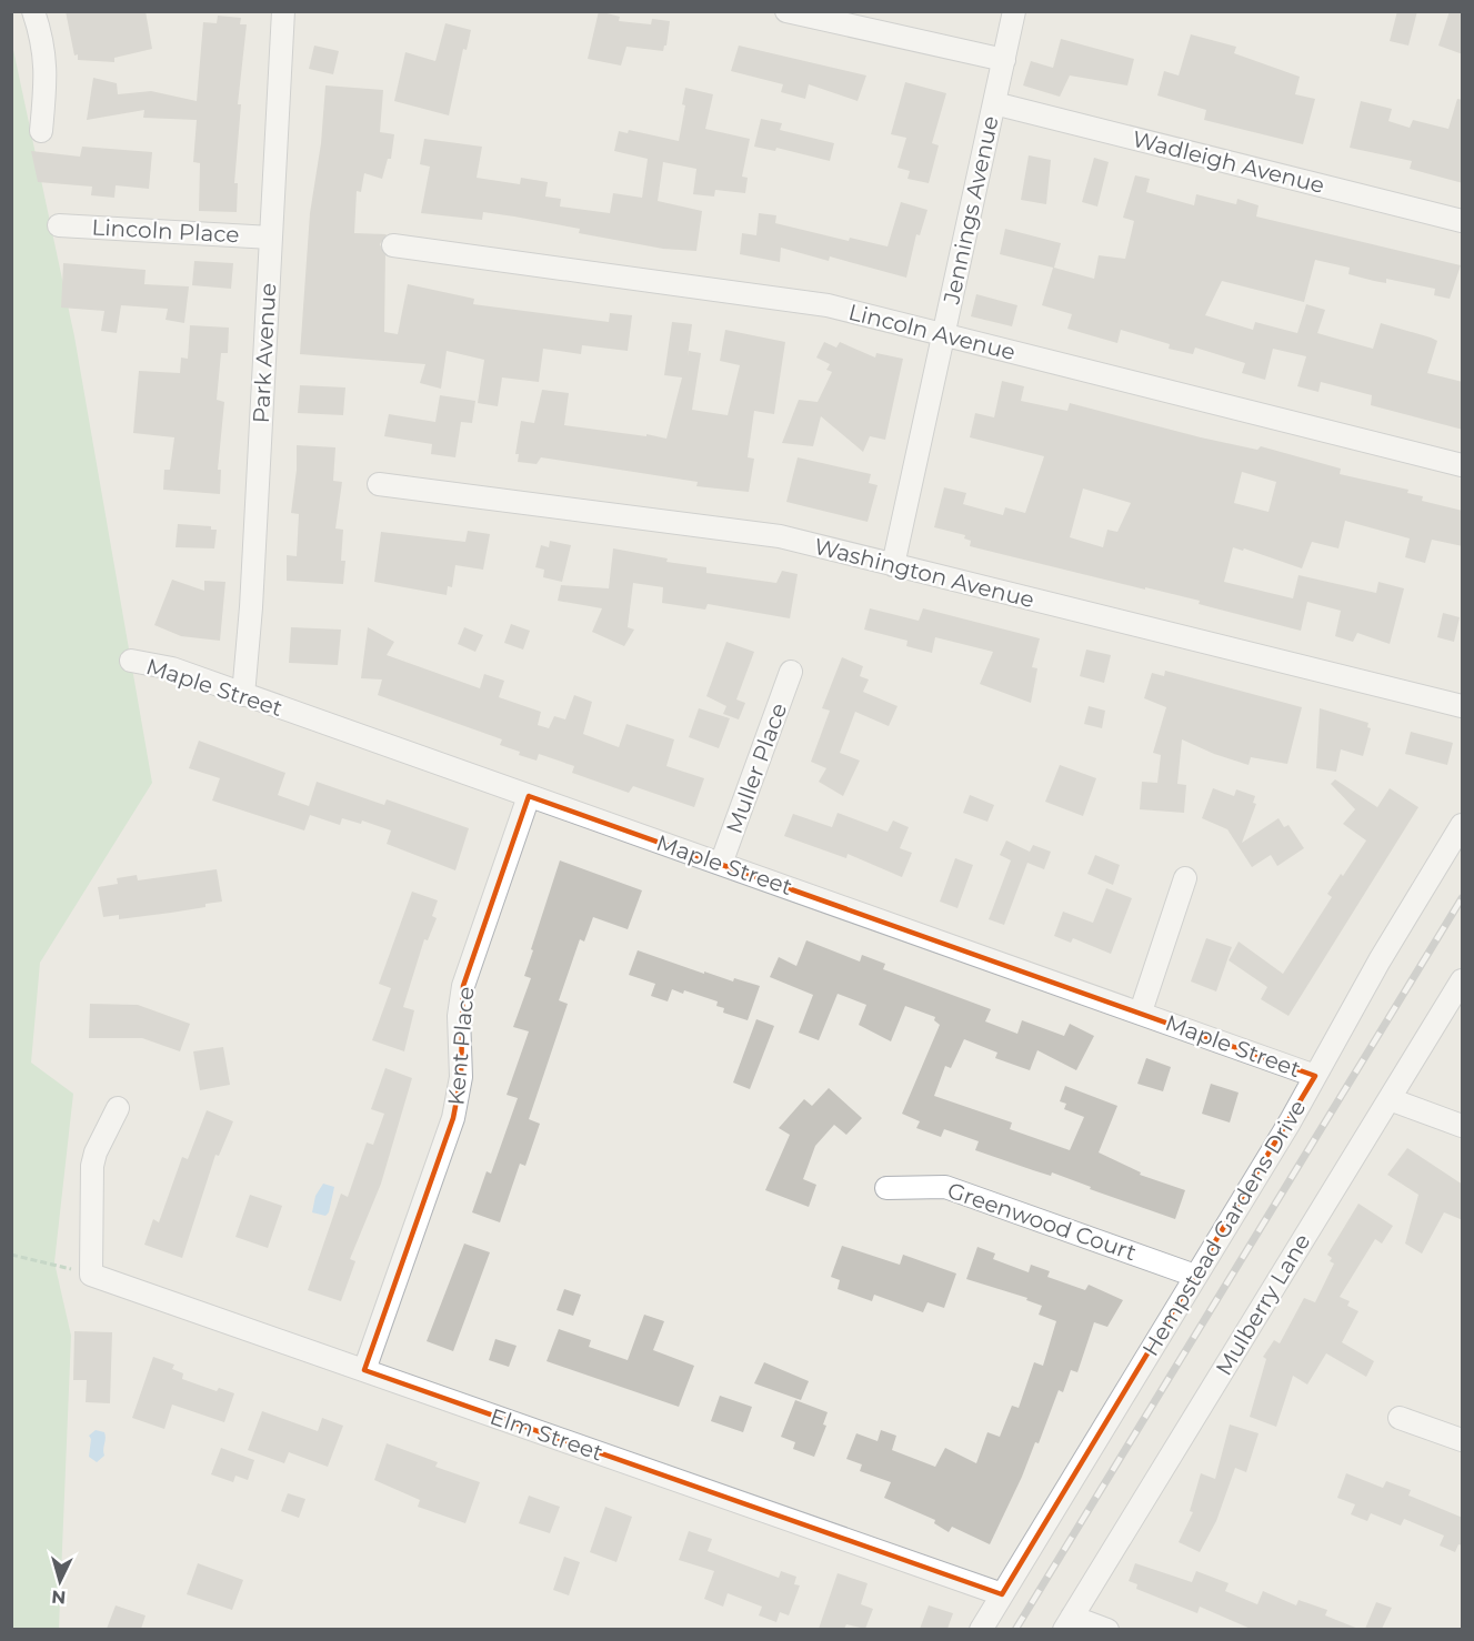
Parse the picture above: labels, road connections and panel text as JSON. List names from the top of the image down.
{
  "streets": {
    "street": [
      "Wadleigh Avenue",
      "Jennings Avenue",
      "Lincoln Place",
      "Lincoln Avenue",
      "Park Avenue",
      "Washington Avenue",
      "Maple Street",
      "Muller Place",
      "Kent Place",
      "Greenwood Court",
      "Hempstead Gardens Drive",
      "Mulberry Lane",
      "Elm Street"
    ]
  },
  "crossings": [
    ["Wadleigh Avenue", "Jennings Avenue"],
    ["Jennings Avenue", "Lincoln Avenue"],
    ["Jennings Avenue", "Washington Avenue"],
    ["Lincoln Place", "Park Avenue"],
    ["Park Avenue", "Maple Street"],
    ["Maple Street", "Muller Place"],
    ["Maple Street", "Kent Place"],
    ["Maple Street", "Hempstead Gardens Drive"],
    ["Kent Place", "Elm Street"],
    ["Greenwood Court", "Hempstead Gardens Drive"],
    ["Hempstead Gardens Drive", "Elm Street"]
  ],
  "north": "bottom"
}
